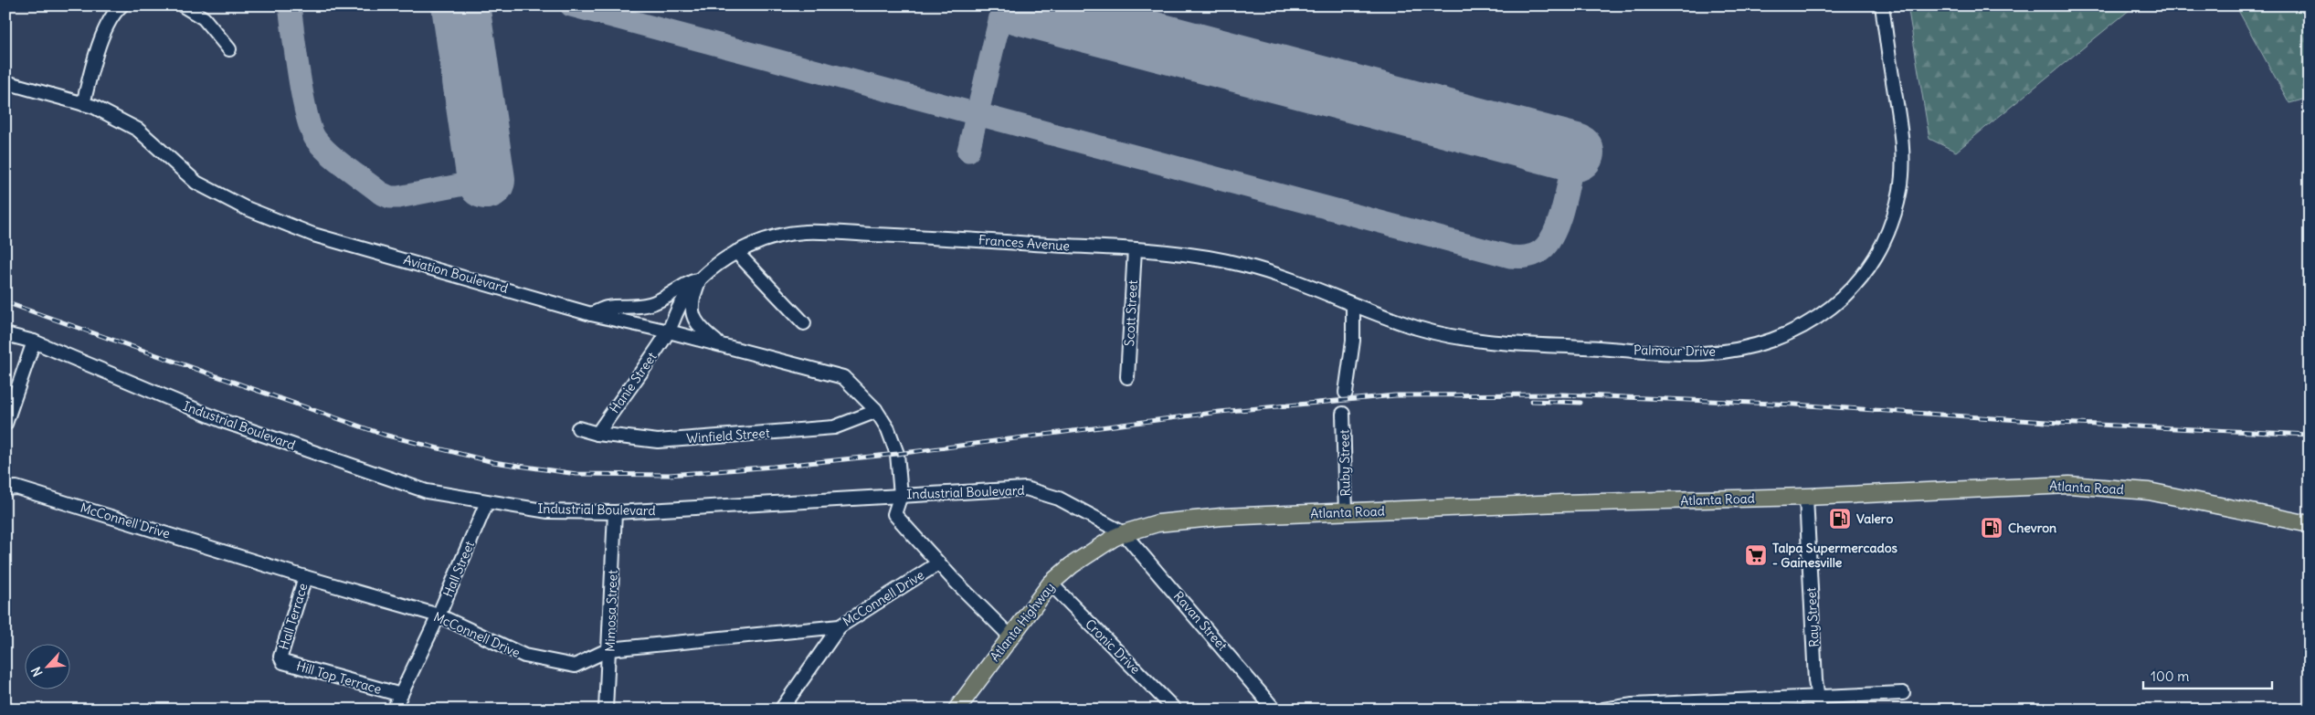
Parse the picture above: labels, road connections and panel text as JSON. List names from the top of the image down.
{
  "streets": {
    "main road": ["Atlanta Road", "Atlanta Highway"],
    "street": [
      "Frances Avenue",
      "Aviation Boulevard",
      "Scott Street",
      "Palmour Drive",
      "Hanie Street",
      "Industrial Boulevard",
      "Winfield Street",
      "Ruby Street",
      "McConnell Drive",
      "Hall Street",
      "Mimosa Street",
      "Hall Terrace",
      "Ray Street",
      "Ravan Street",
      "Cronic Drive",
      "Hill Top Terrace"
    ]
  },
  "crossings": [
    ["Frances Avenue", "Aviation Boulevard"],
    ["Frances Avenue", "Scott Street"],
    ["Frances Avenue", "Palmour Drive"],
    ["Frances Avenue", "Hanie Street"],
    ["Aviation Boulevard", "Hanie Street"],
    ["Aviation Boulevard", "Industrial Boulevard"],
    ["Aviation Boulevard", "Winfield Street"],
    ["Aviation Boulevard", "McConnell Drive"],
    ["Hanie Street", "Winfield Street"],
    ["Industrial Boulevard", "Atlanta Road"],
    ["Industrial Boulevard", "McConnell Drive"],
    ["Industrial Boulevard", "Hall Street"],
    ["Industrial Boulevard", "Mimosa Street"],
    ["Industrial Boulevard", "Ravan Street"],
    ["Industrial Boulevard", "Atlanta Highway"],
    ["Ruby Street", "Atlanta Road"],
    ["Atlanta Road", "Ray Street"],
    ["Atlanta Road", "Ravan Street"],
    ["Atlanta Road", "Atlanta Highway"],
    ["McConnell Drive", "Hall Street"],
    ["McConnell Drive", "Mimosa Street"],
    ["McConnell Drive", "Hall Terrace"],
    ["Hall Street", "Hill Top Terrace"],
    ["Hall Terrace", "Hill Top Terrace"],
    ["Ravan Street", "Atlanta Highway"],
    ["Atlanta Highway", "Cronic Drive"]
  ],
  "places": {
    "fuel station": ["Valero", "Chevron"],
    "supermarket": ["Talpa Supermercados - Gainesville"]
  },
  "scale_bar": "100 m",
  "north": "bottom left"
}
